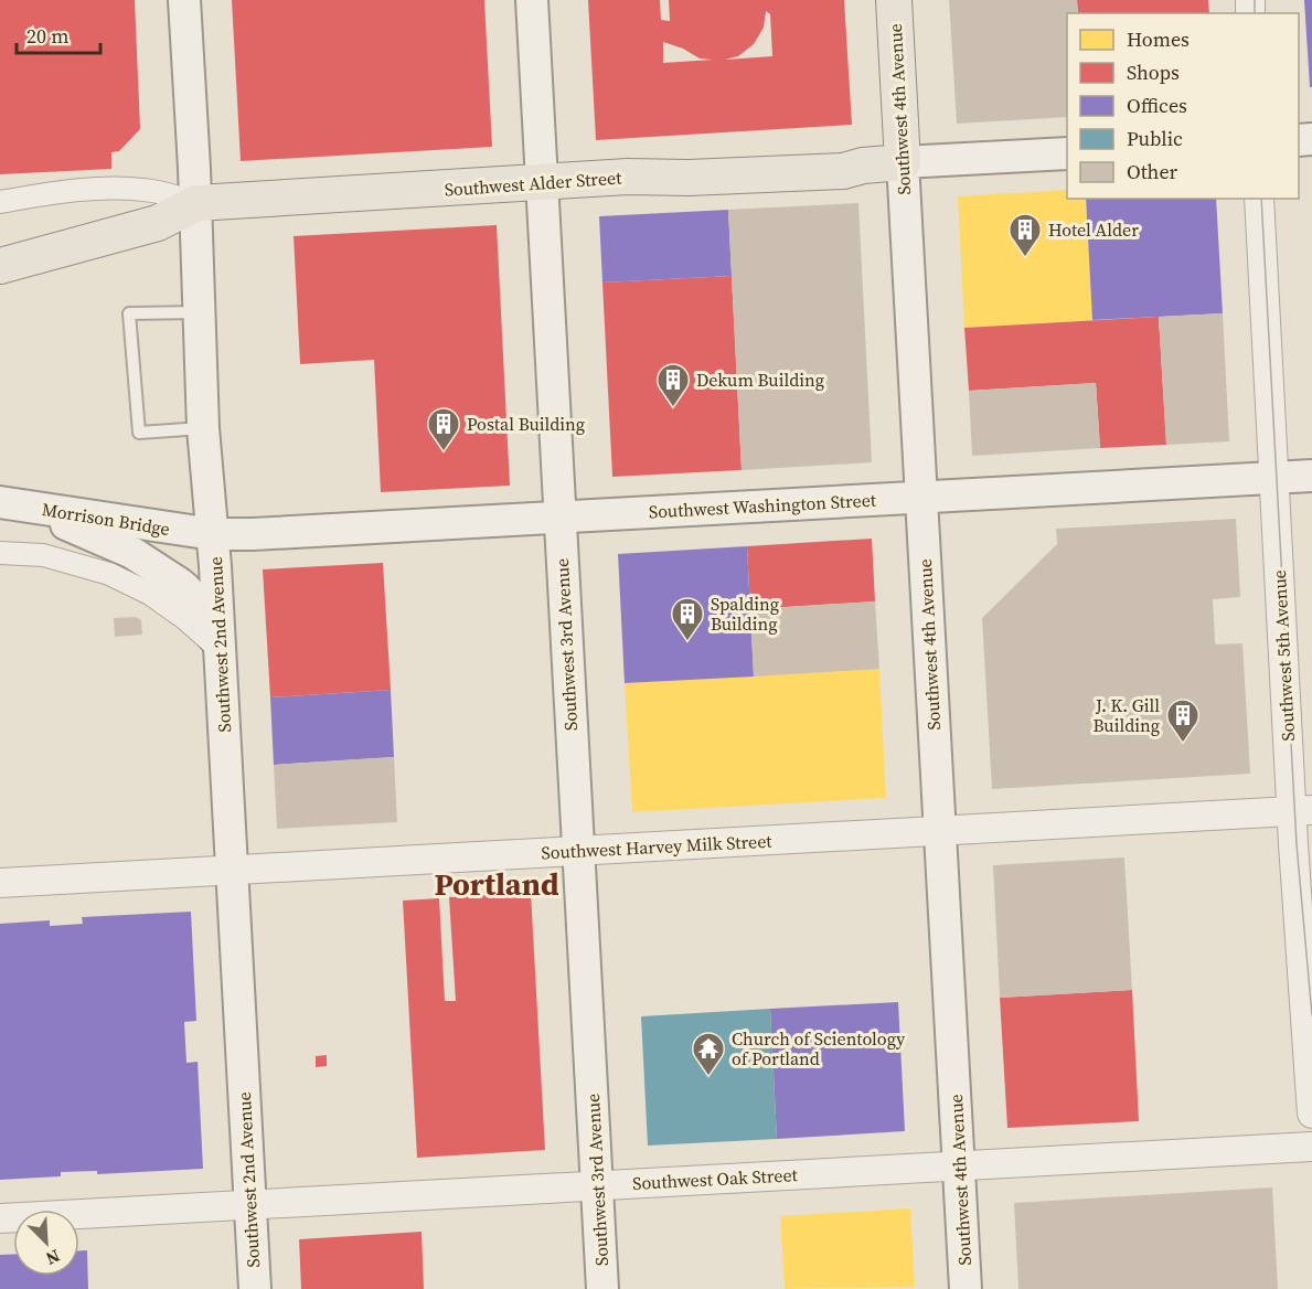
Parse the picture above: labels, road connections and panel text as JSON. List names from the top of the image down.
{
  "streets": {
    "main road": [
      "Southwest 4th Avenue",
      "Southwest Alder Street",
      "Southwest Washington Street",
      "Morrison Bridge",
      "Southwest 2nd Avenue",
      "Southwest 3rd Avenue"
    ],
    "street": ["Southwest 5th Avenue", "Southwest Harvey Milk Street", "Southwest Oak Street"]
  },
  "crossings": [
    ["Southwest 4th Avenue", "Southwest Alder Street"],
    ["Southwest 4th Avenue", "Southwest Washington Street"],
    ["Southwest 4th Avenue", "Southwest Harvey Milk Street"],
    ["Southwest 4th Avenue", "Southwest Oak Street"],
    ["Southwest Alder Street", "Southwest 2nd Avenue"],
    ["Southwest Alder Street", "Southwest 3rd Avenue"],
    ["Southwest Washington Street", "Morrison Bridge"],
    ["Southwest Washington Street", "Southwest 2nd Avenue"],
    ["Southwest Washington Street", "Southwest 3rd Avenue"],
    ["Southwest Washington Street", "Southwest 5th Avenue"],
    ["Morrison Bridge", "Southwest 2nd Avenue"],
    ["Southwest 2nd Avenue", "Southwest Harvey Milk Street"],
    ["Southwest 2nd Avenue", "Southwest Oak Street"],
    ["Southwest 3rd Avenue", "Southwest Harvey Milk Street"],
    ["Southwest 3rd Avenue", "Southwest Oak Street"],
    ["Southwest 5th Avenue", "Southwest Harvey Milk Street"]
  ],
  "districts": ["Portland"],
  "places": {
    "building": [
      "Hotel Alder",
      "Dekum Building",
      "Postal Building",
      "Spalding Building",
      "J. K. Gill Building"
    ],
    "temple": ["Church of Scientology of Portland"]
  },
  "legend": [
    "Homes",
    "Shops",
    "Offices",
    "Public",
    "Other"
  ],
  "scale_bar": "20 m",
  "north": "bottom right"
}
